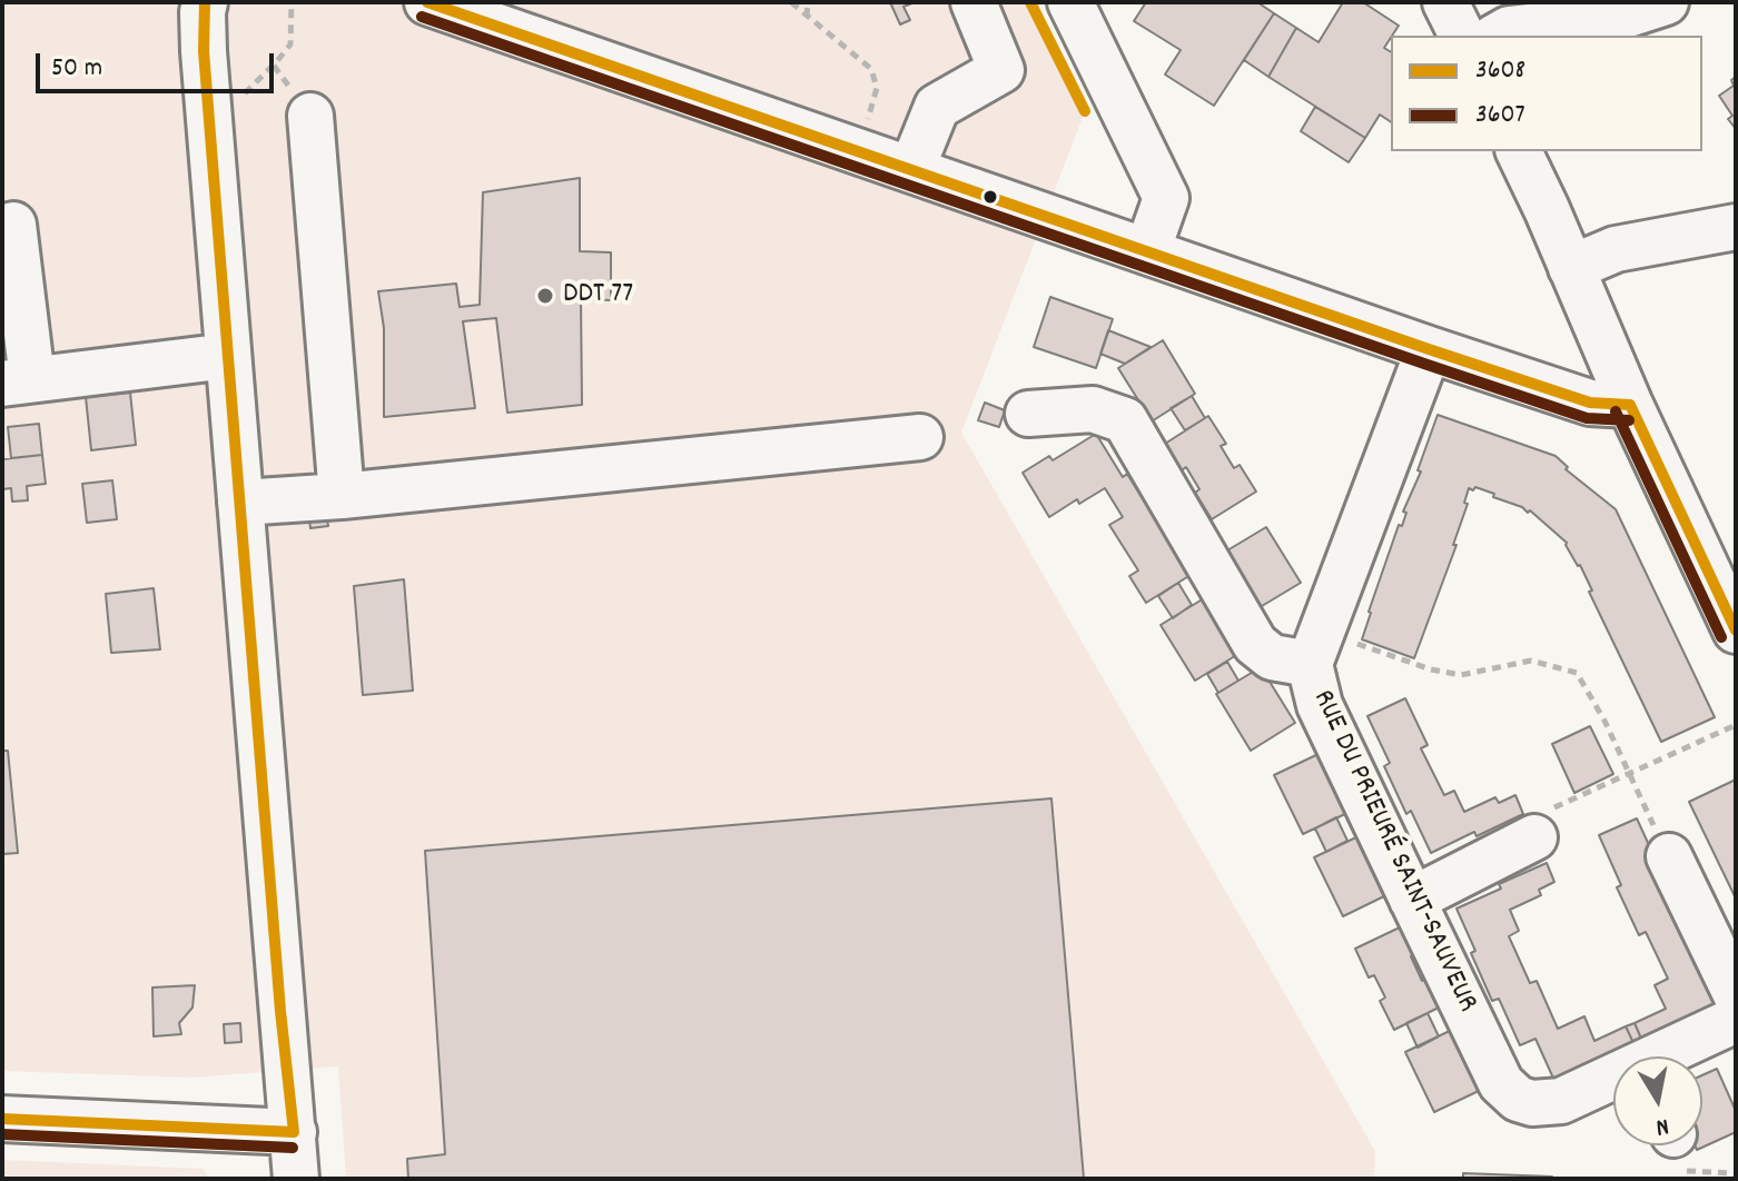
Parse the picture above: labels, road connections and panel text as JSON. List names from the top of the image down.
{
  "streets": {
    "street": ["RUE DU PRIEURÉ SAINT-SAUVEUR"]
  },
  "places": ["DDT 77"],
  "lines": ["transit line 3608", "transit line 3607"],
  "legend": ["3608", "3607"],
  "scale_bar": "50 m",
  "north": "bottom"
}
